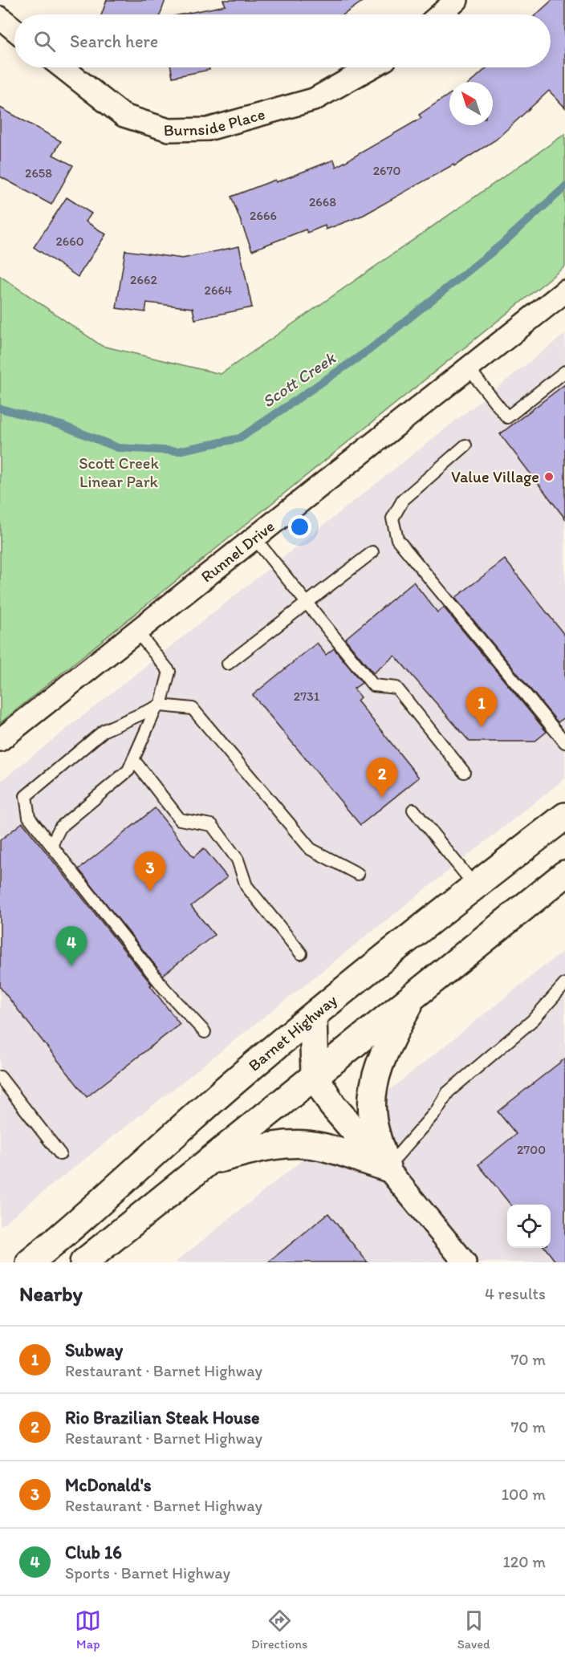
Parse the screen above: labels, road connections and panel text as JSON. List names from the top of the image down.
{
  "streets": {
    "main road": ["Barnet Highway"],
    "street": ["Burnside Place", "Runnel Drive"]
  },
  "water": ["Scott Creek"],
  "parks": ["Scott Creek Linear Park"],
  "places": ["Value Village"],
  "house_numbers": [
    "2670",
    "2658",
    "2668",
    "2666",
    "2660",
    "2662",
    "2664",
    "2731",
    "2700"
  ],
  "north": "top left",
  "page": {
    "search": "Search here",
    "pins": [
      "1",
      "2",
      "3",
      "4"
    ],
    "heading": ["Nearby", "4 results"],
    "list": [
      {
        "mark": "1",
        "name": "Subway",
        "note": "Restaurant · Barnet Highway",
        "value": "70 m"
      },
      {
        "mark": "2",
        "name": "Rio Brazilian Steak House",
        "note": "Restaurant · Barnet Highway",
        "value": "70 m"
      },
      {
        "mark": "3",
        "name": "McDonald's",
        "note": "Restaurant · Barnet Highway",
        "value": "100 m"
      },
      {
        "mark": "4",
        "name": "Club 16",
        "note": "Sports · Barnet Highway",
        "value": "120 m"
      }
    ],
    "nav": ["Map", "Directions", "Saved"]
  }
}
